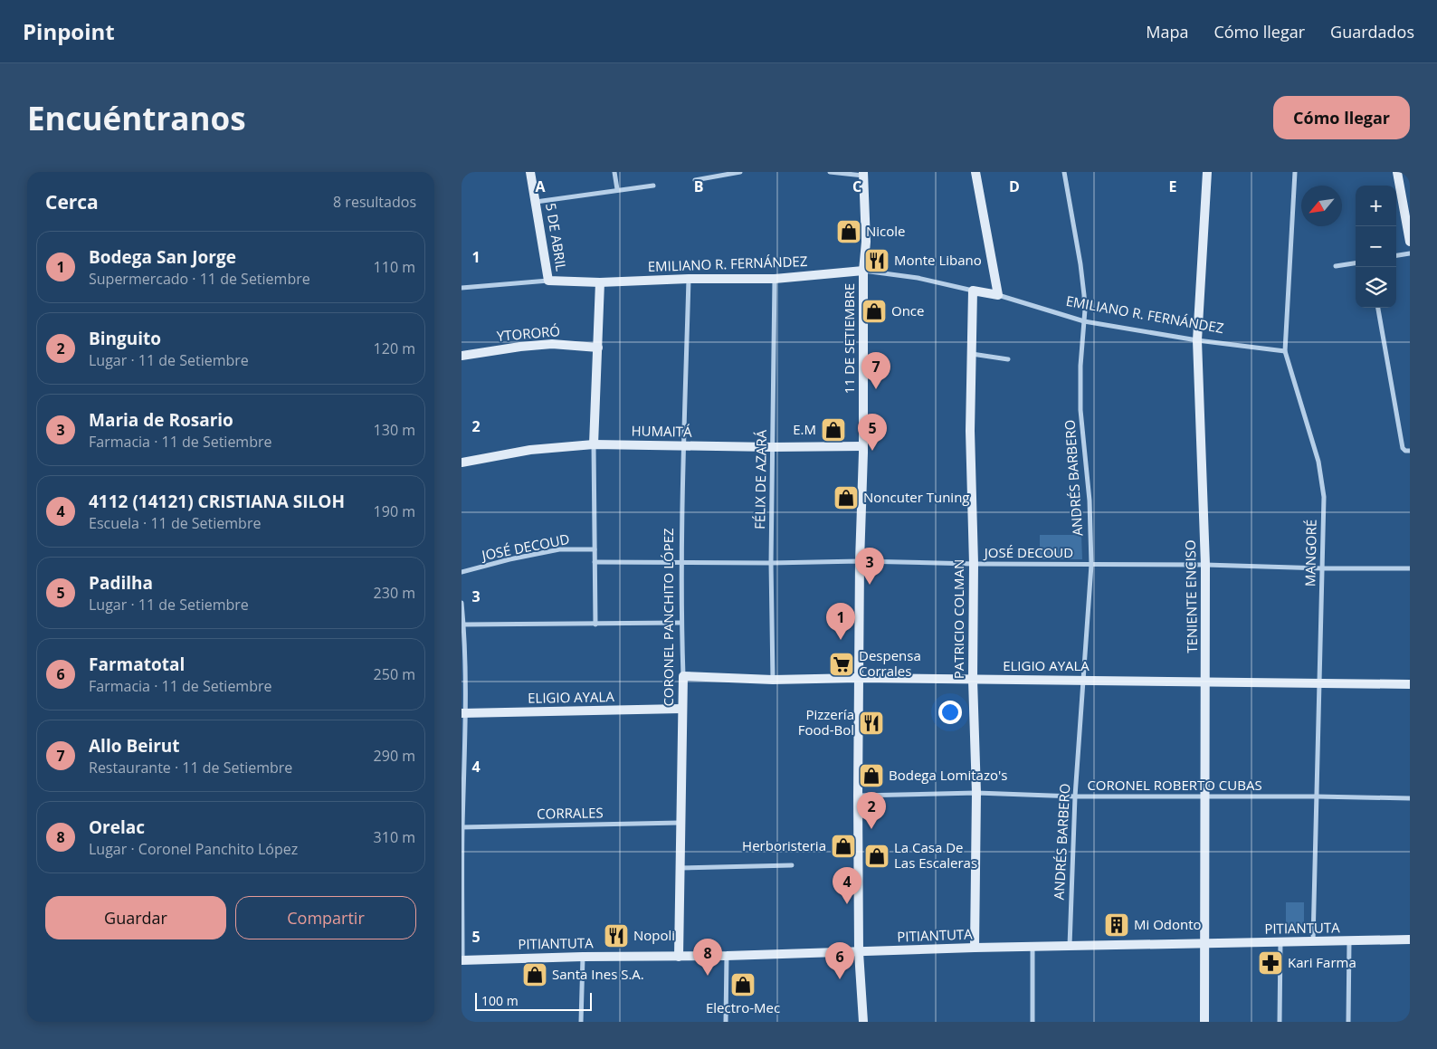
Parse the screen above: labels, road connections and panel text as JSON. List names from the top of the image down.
{
  "streets": {
    "street": [
      "5 DE ABRIL",
      "EMILIANO R. FERNÁNDEZ",
      "YTORORÓ",
      "11 DE SETIEMBRE",
      "HUMAITÁ",
      "ANDRÉS BARBERO",
      "FÉLIX DE AZARÁ",
      "JOSÉ DECOUD",
      "MANGORÉ",
      "TENIENTE ENCISO",
      "CORONEL PANCHITO LÓPEZ",
      "PATRICIO COLMAN",
      "ELIGIO AYALA",
      "CORONEL ROBERTO CUBAS",
      "CORRALES",
      "PITIANTUTA"
    ]
  },
  "crossings": [
    ["5 DE ABRIL", "EMILIANO R. FERNÁNDEZ"],
    ["EMILIANO R. FERNÁNDEZ", "11 DE SETIEMBRE"],
    ["EMILIANO R. FERNÁNDEZ", "ANDRÉS BARBERO"],
    ["EMILIANO R. FERNÁNDEZ", "FÉLIX DE AZARÁ"],
    ["EMILIANO R. FERNÁNDEZ", "MANGORÉ"],
    ["EMILIANO R. FERNÁNDEZ", "TENIENTE ENCISO"],
    ["EMILIANO R. FERNÁNDEZ", "CORONEL PANCHITO LÓPEZ"],
    ["EMILIANO R. FERNÁNDEZ", "PATRICIO COLMAN"],
    ["11 DE SETIEMBRE", "HUMAITÁ"],
    ["11 DE SETIEMBRE", "JOSÉ DECOUD"],
    ["11 DE SETIEMBRE", "ELIGIO AYALA"],
    ["11 DE SETIEMBRE", "CORONEL ROBERTO CUBAS"],
    ["11 DE SETIEMBRE", "PITIANTUTA"],
    ["HUMAITÁ", "FÉLIX DE AZARÁ"],
    ["HUMAITÁ", "CORONEL PANCHITO LÓPEZ"],
    ["ANDRÉS BARBERO", "JOSÉ DECOUD"],
    ["ANDRÉS BARBERO", "ELIGIO AYALA"],
    ["ANDRÉS BARBERO", "CORONEL ROBERTO CUBAS"],
    ["ANDRÉS BARBERO", "PITIANTUTA"],
    ["FÉLIX DE AZARÁ", "JOSÉ DECOUD"],
    ["FÉLIX DE AZARÁ", "ELIGIO AYALA"],
    ["JOSÉ DECOUD", "MANGORÉ"],
    ["JOSÉ DECOUD", "TENIENTE ENCISO"],
    ["JOSÉ DECOUD", "CORONEL PANCHITO LÓPEZ"],
    ["JOSÉ DECOUD", "PATRICIO COLMAN"],
    ["MANGORÉ", "ELIGIO AYALA"],
    ["MANGORÉ", "CORONEL ROBERTO CUBAS"],
    ["MANGORÉ", "PITIANTUTA"],
    ["TENIENTE ENCISO", "ELIGIO AYALA"],
    ["TENIENTE ENCISO", "CORONEL ROBERTO CUBAS"],
    ["TENIENTE ENCISO", "PITIANTUTA"],
    ["CORONEL PANCHITO LÓPEZ", "ELIGIO AYALA"],
    ["CORONEL PANCHITO LÓPEZ", "CORRALES"],
    ["CORONEL PANCHITO LÓPEZ", "PITIANTUTA"],
    ["PATRICIO COLMAN", "ELIGIO AYALA"],
    ["PATRICIO COLMAN", "CORONEL ROBERTO CUBAS"],
    ["PATRICIO COLMAN", "PITIANTUTA"]
  ],
  "places": {
    "shop": [
      "Nicole",
      "Once",
      "E.M",
      "Noncuter Tuning",
      "Bodega Lomitazo's",
      "Herboristeria",
      "La Casa De Las Escaleras",
      "Santa Ines S.A.",
      "Electro-Mec"
    ],
    "restaurant": ["Monte Libano", "Pizzería Food-Bol", "Nopoli"],
    "supermarket": ["Despensa Corrales"],
    "building": ["Mi Odonto"],
    "pharmacy": ["Kari Farma"]
  },
  "scale_bar": "100 m",
  "north": "bottom left",
  "page": {
    "header": "Pinpoint",
    "nav": ["Mapa", "Cómo llegar", "Guardados"],
    "buttons": [
      "Cómo llegar",
      ["Guardar", "Compartir"]
    ],
    "title": "Encuéntranos",
    "heading": ["Cerca", "8 resultados"],
    "map_buttons": ["+", "−"],
    "list": [
      {
        "mark": "1",
        "name": "Bodega San Jorge",
        "note": "Supermercado · 11 de Setiembre",
        "value": "110 m"
      },
      {
        "mark": "2",
        "name": "Binguito",
        "note": "Lugar · 11 de Setiembre",
        "value": "120 m"
      },
      {
        "mark": "3",
        "name": "Maria de Rosario",
        "note": "Farmacia · 11 de Setiembre",
        "value": "130 m"
      },
      {
        "mark": "4",
        "name": "4112 (14121) CRISTIANA SILOH",
        "note": "Escuela · 11 de Setiembre",
        "value": "190 m"
      },
      {
        "mark": "5",
        "name": "Padilha",
        "note": "Lugar · 11 de Setiembre",
        "value": "230 m"
      },
      {
        "mark": "6",
        "name": "Farmatotal",
        "note": "Farmacia · 11 de Setiembre",
        "value": "250 m"
      },
      {
        "mark": "7",
        "name": "Allo Beirut",
        "note": "Restaurante · 11 de Setiembre",
        "value": "290 m"
      },
      {
        "mark": "8",
        "name": "Orelac",
        "note": "Lugar · Coronel Panchito López",
        "value": "310 m"
      }
    ],
    "pins": [
      "7",
      "5",
      "3",
      "1",
      "2",
      "4",
      "8",
      "6"
    ],
    "scale": "100 m"
  },
  "grid": {
    "columns": [
      "A",
      "B",
      "C",
      "D",
      "E"
    ],
    "rows": [
      "1",
      "2",
      "3",
      "4",
      "5"
    ]
  }
}
